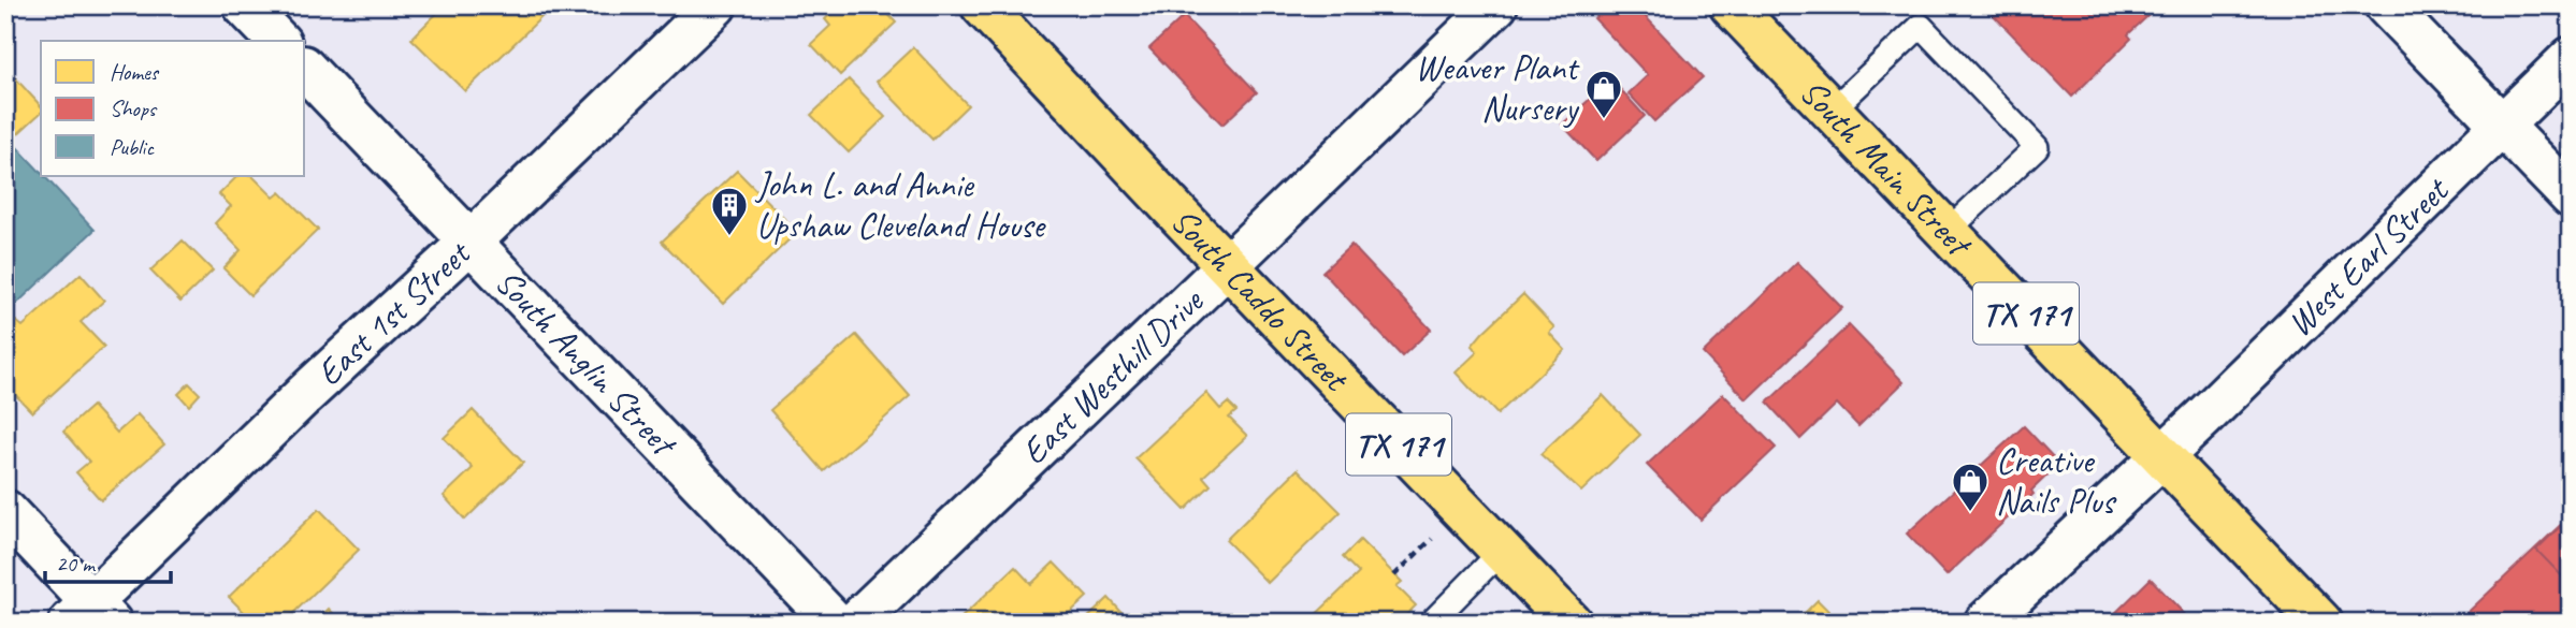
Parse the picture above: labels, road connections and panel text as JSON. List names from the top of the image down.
{
  "streets": {
    "main road": ["South Main Street", "South Caddo Street", "TX 171"],
    "street": [
      "West Earl Street",
      "East 1st Street",
      "South Anglin Street",
      "East Westhill Drive"
    ]
  },
  "crossings": [
    ["South Main Street", "West Earl Street"],
    ["South Caddo Street", "East Westhill Drive"],
    ["East 1st Street", "South Anglin Street"]
  ],
  "places": {
    "shop": ["Weaver Plant Nursery", "Creative Nails Plus"],
    "building": ["John L. and Annie Upshaw Cleveland House"]
  },
  "legend": ["Homes", "Shops", "Public"],
  "scale_bar": "20 m"
}
